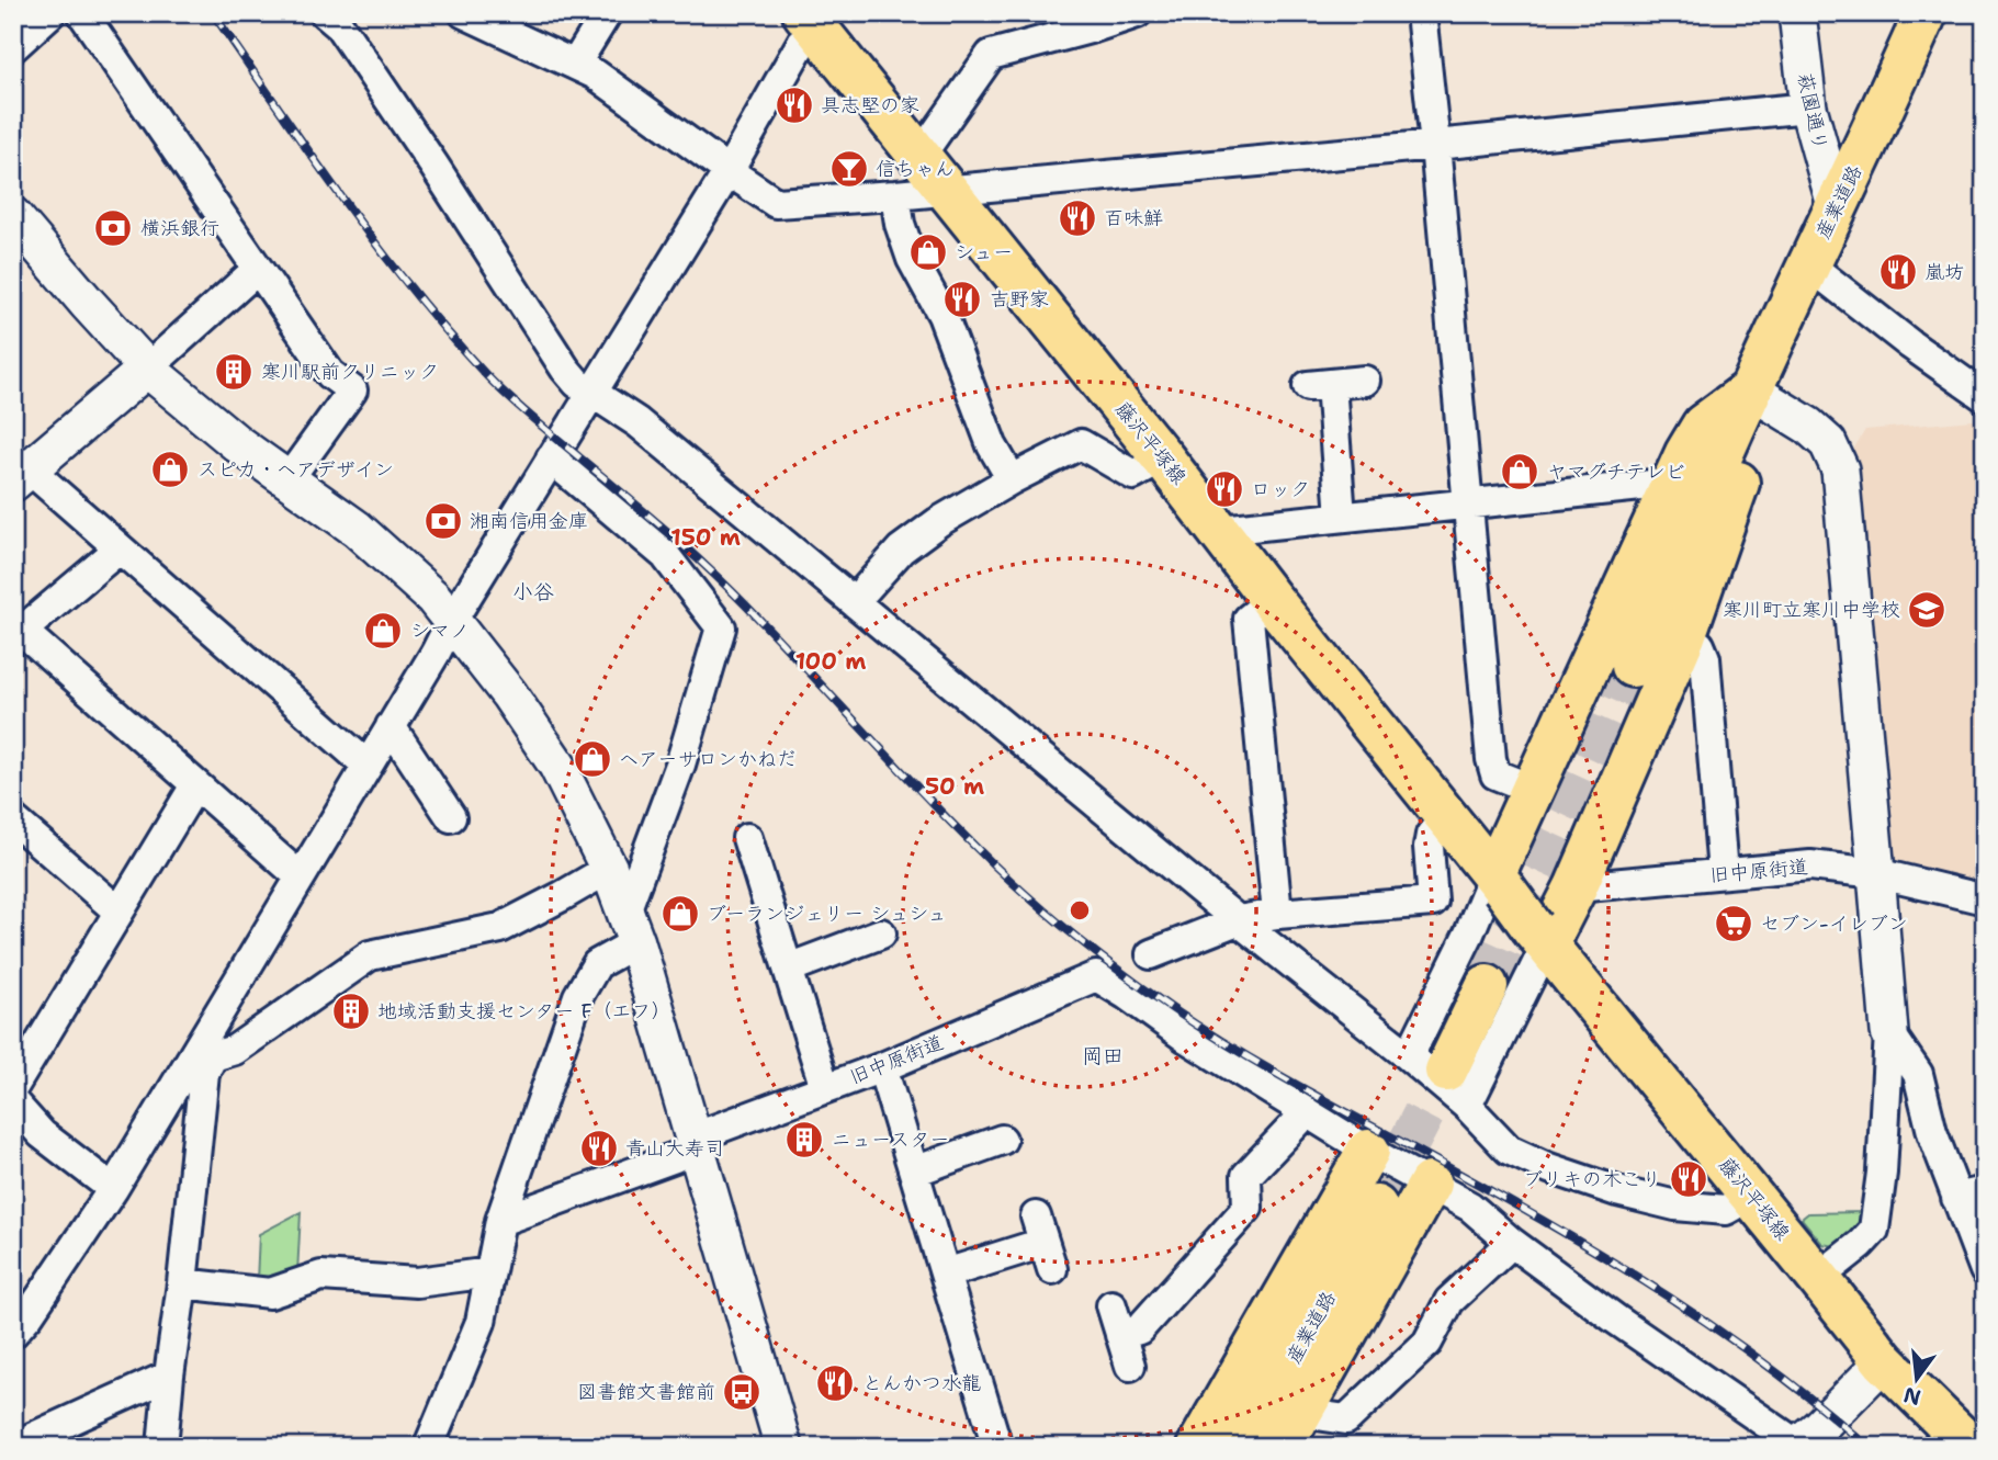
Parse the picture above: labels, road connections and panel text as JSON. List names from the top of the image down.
{
  "streets": {
    "main road": ["産業道路", "藤沢平塚線"],
    "street": ["萩園通り", "旧中原街道"]
  },
  "crossings": [
    ["萩園通り", "産業道路"]
  ],
  "districts": ["小谷", "岡田"],
  "places": {
    "restaurant": [
      "具志堅の家",
      "百味鮮",
      "嵐坊",
      "吉野家",
      "ロック",
      "青山大寿司",
      "ブリキの木こり",
      "とんかつ水龍"
    ],
    "bar": ["信ちゃん"],
    "bank": ["横浜銀行", "湘南信用金庫"],
    "shop": [
      "シュー",
      "スピカ・ヘアデザイン",
      "ヤマグチテレビ",
      "シマノ",
      "ヘアーサロンかねだ",
      "ブーランジェリー シュシュ"
    ],
    "building": ["寒川駅前クリニック", "地域活動支援センター F（エフ）", "ニュースター"],
    "school or university": ["寒川町立寒川中学校"],
    "supermarket": ["セブン-イレブン"],
    "bus stop": ["図書館文書館前"]
  },
  "north": "bottom",
  "rings": ["150 m", "100 m", "50 m"]
}
